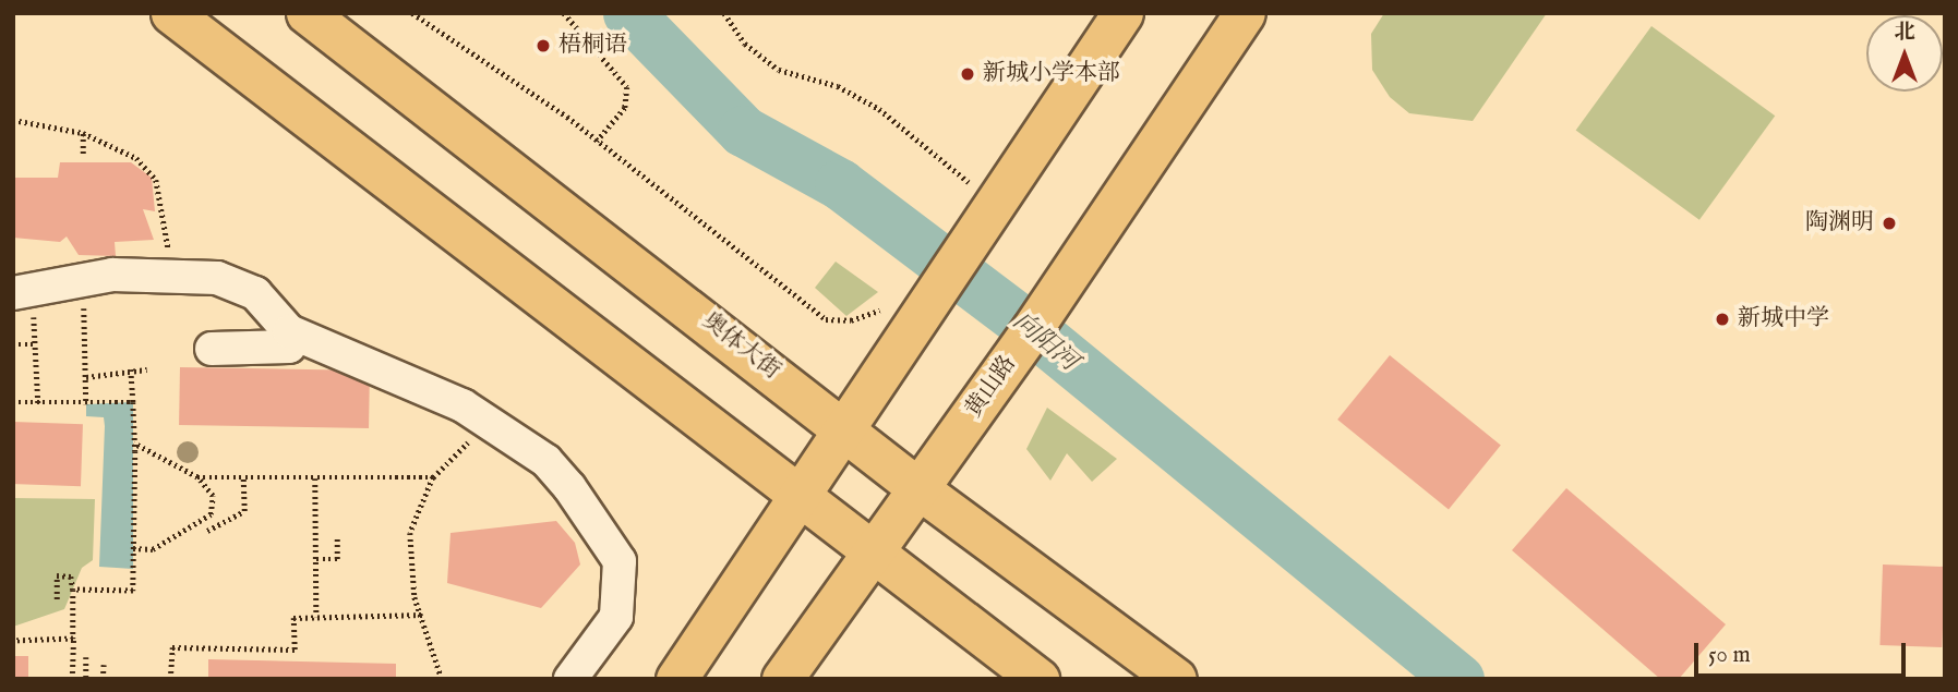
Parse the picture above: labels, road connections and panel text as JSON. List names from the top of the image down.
{
  "streets": {
    "main road": ["奥体大街", "黄山路"]
  },
  "crossings": [
    ["奥体大街", "黄山路"]
  ],
  "water": ["向阳河"],
  "places": [
    "梧桐语",
    "新城小学本部",
    "陶渊明",
    "新城中学"
  ],
  "scale_bar": "50 m",
  "north": "top"
}
